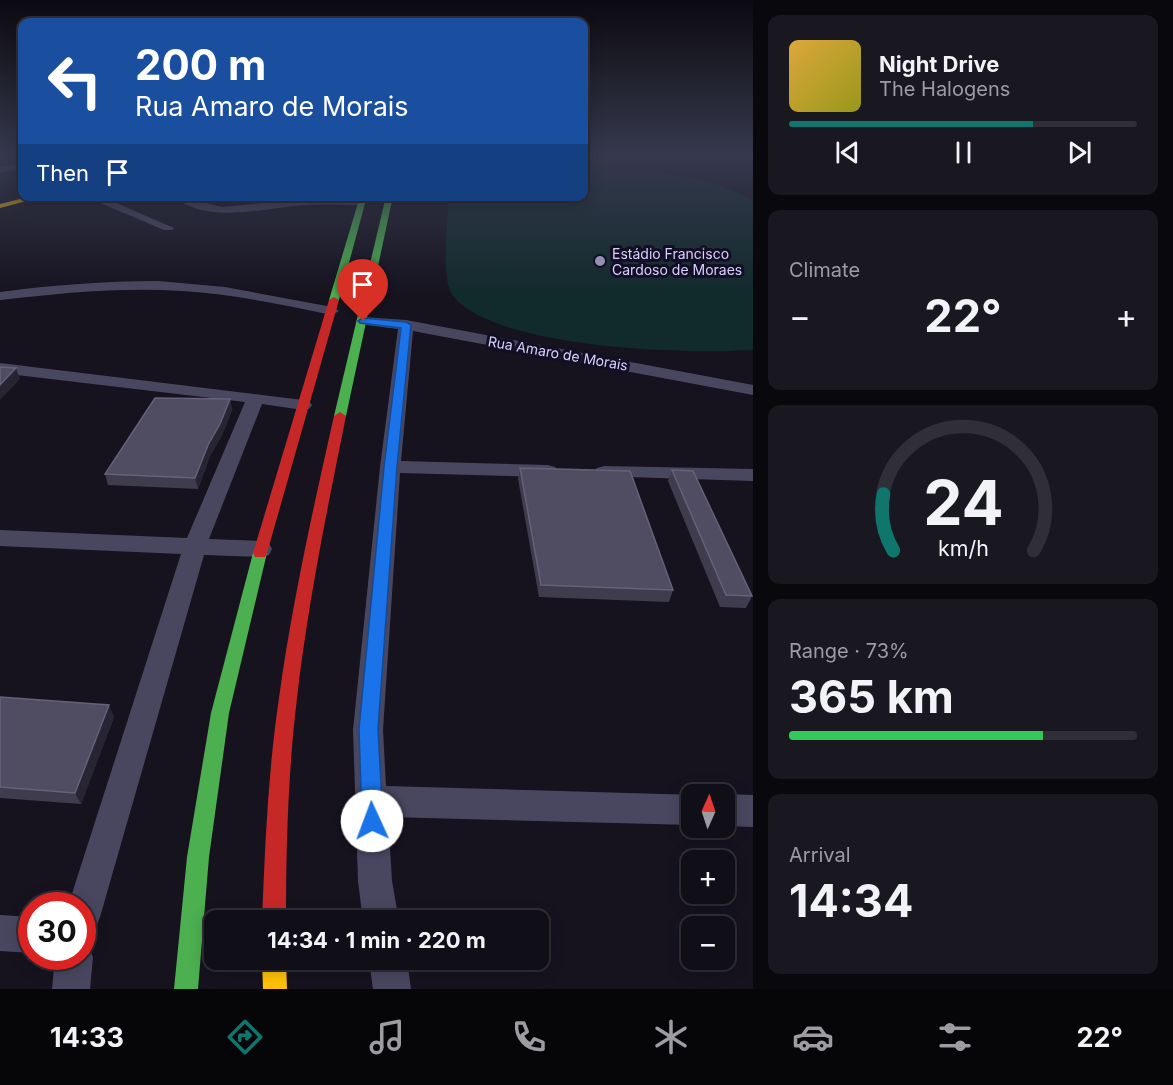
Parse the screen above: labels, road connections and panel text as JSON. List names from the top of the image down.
{
  "streets": {
    "street": ["Rua Amaro de Morais"]
  },
  "places": ["Estádio Francisco Cardoso de Moraes"],
  "north": "top",
  "page": {
    "turn": ["200 m", "Rua Amaro de Morais"],
    "song": ["Night Drive", "The Halogens"],
    "then": "Then",
    "tile": [
      "Climate",
      ["Range · 73%", "365 km"],
      ["Arrival", "14:34"]
    ],
    "heat": ["−", "22°", "+"],
    "map_buttons": ["+", "−"],
    "limit": "30",
    "trip": "14:34 · 1 min · 220 m",
    "tabs": ["14:33", "22°"],
    "gauge": ["24", "km/h"]
  }
}
